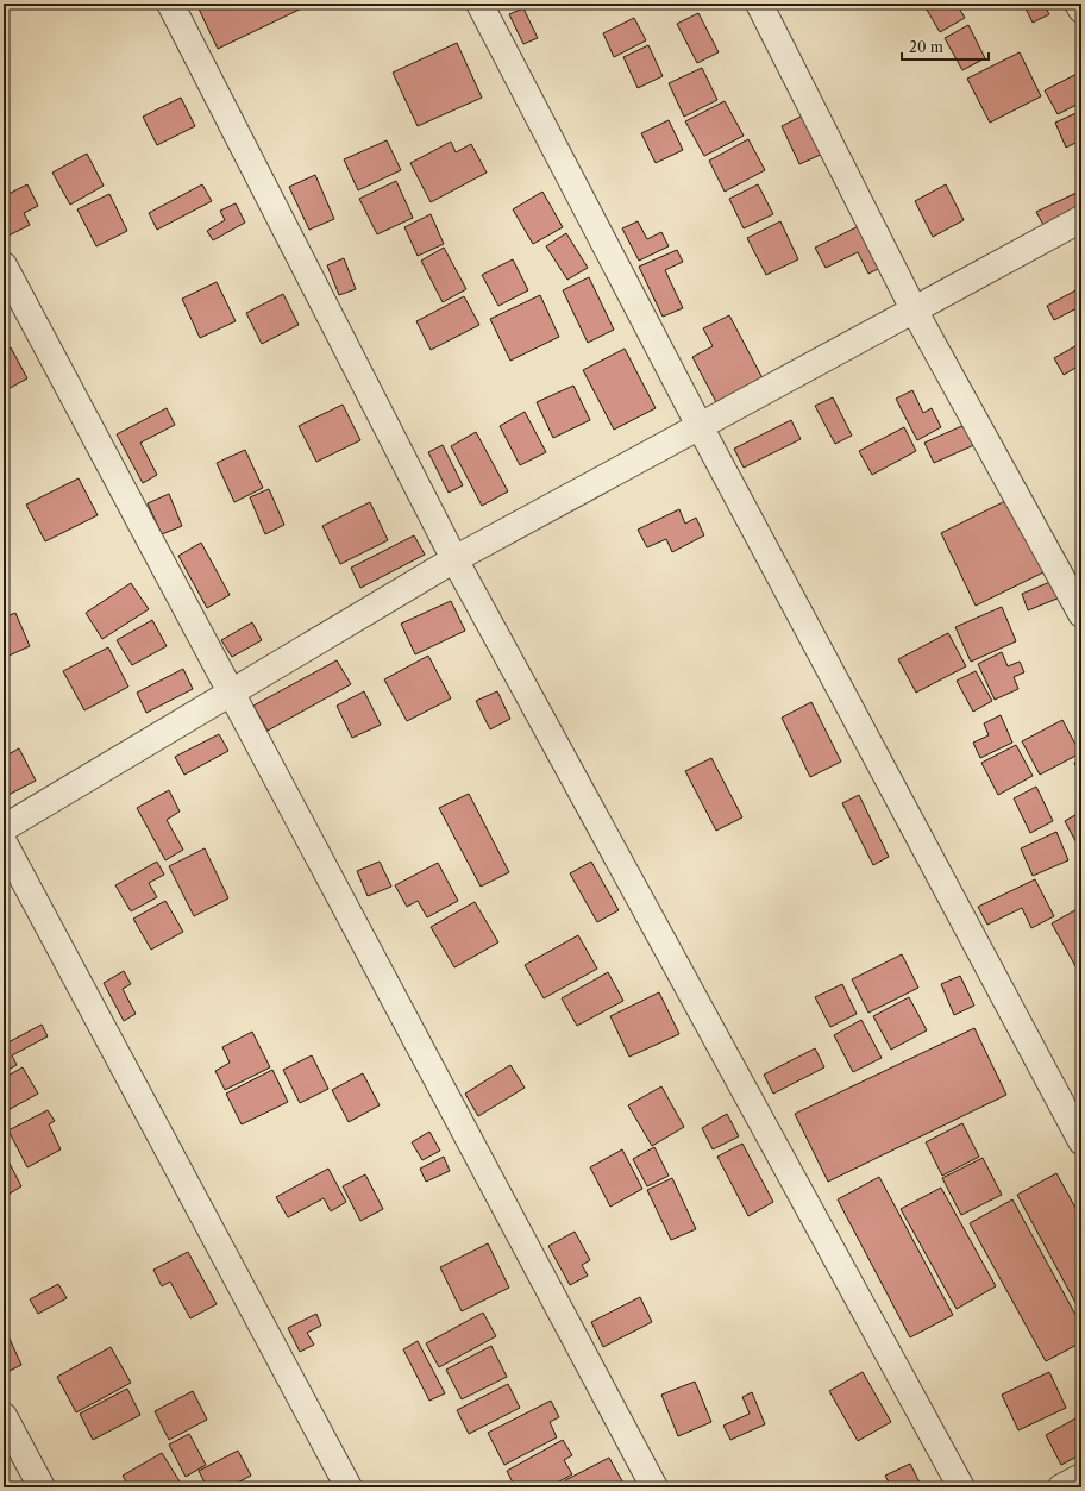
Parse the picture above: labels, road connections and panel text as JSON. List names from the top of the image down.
{
  "scale_bar": "20 m"
}
